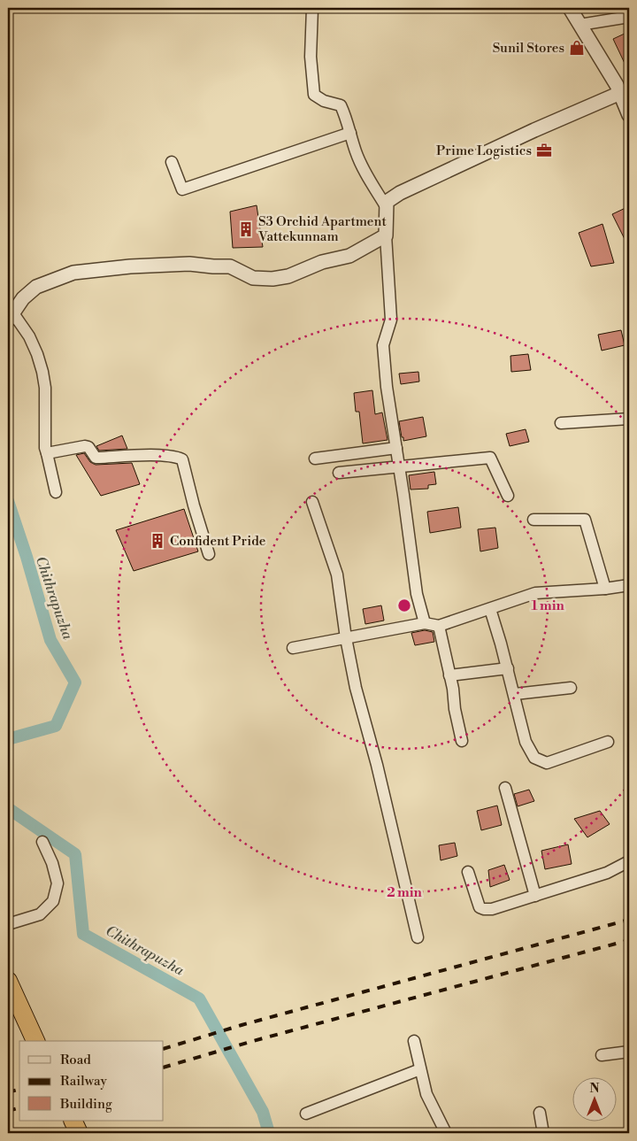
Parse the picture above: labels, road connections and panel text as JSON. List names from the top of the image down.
{
  "water": ["Chithrapuzha"],
  "places": {
    "shop": ["Sunil Stores"],
    "office": ["Prime Logistics"],
    "building": ["S3 Orchid Apartment Vattekunnam", "Confident Pride"]
  },
  "legend": ["Road", "Railway", "Building"],
  "north": "top",
  "rings": ["1 min", "2 min"]
}
